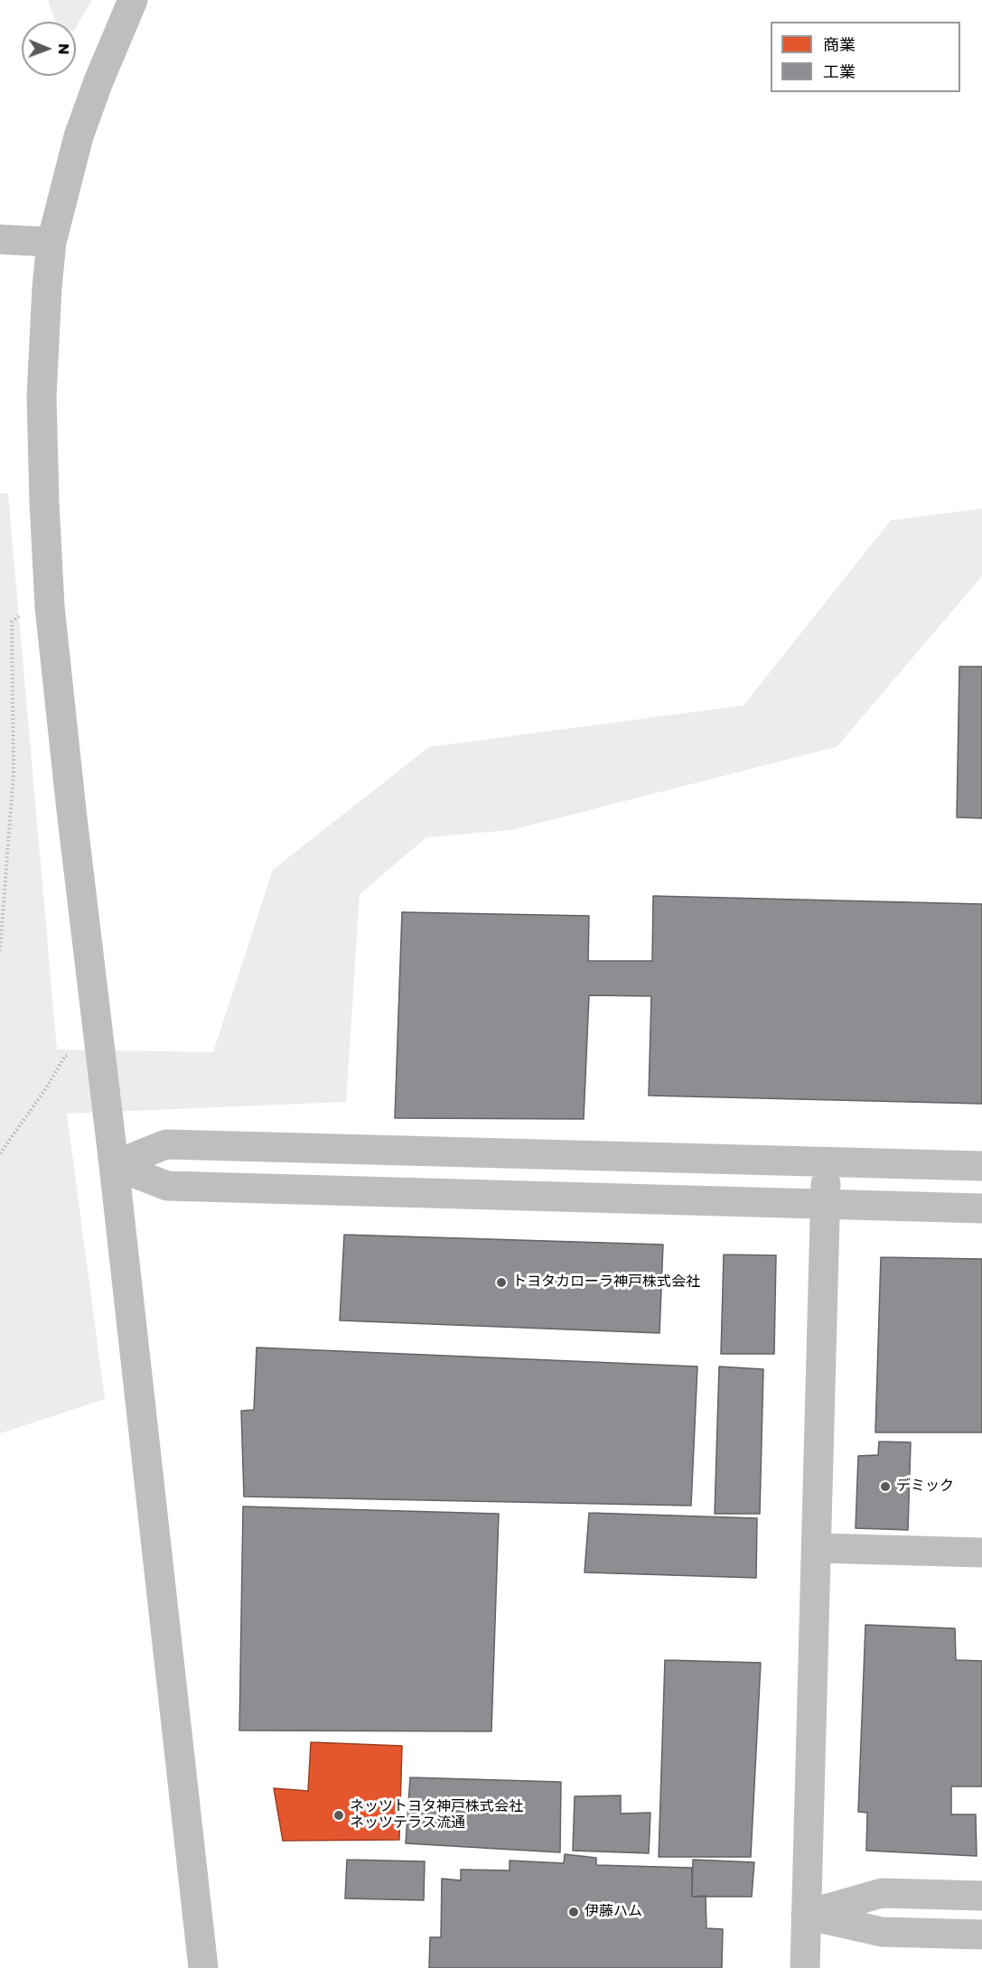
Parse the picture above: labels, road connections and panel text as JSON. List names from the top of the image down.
{
  "places": [
    "トヨタカローラ神戸株式会社",
    "デミック",
    "ネッツトヨタ神戸株式会社 ネッツテラス流通",
    "伊藤ハム"
  ],
  "legend": ["商業", "工業"],
  "north": "right"
}
